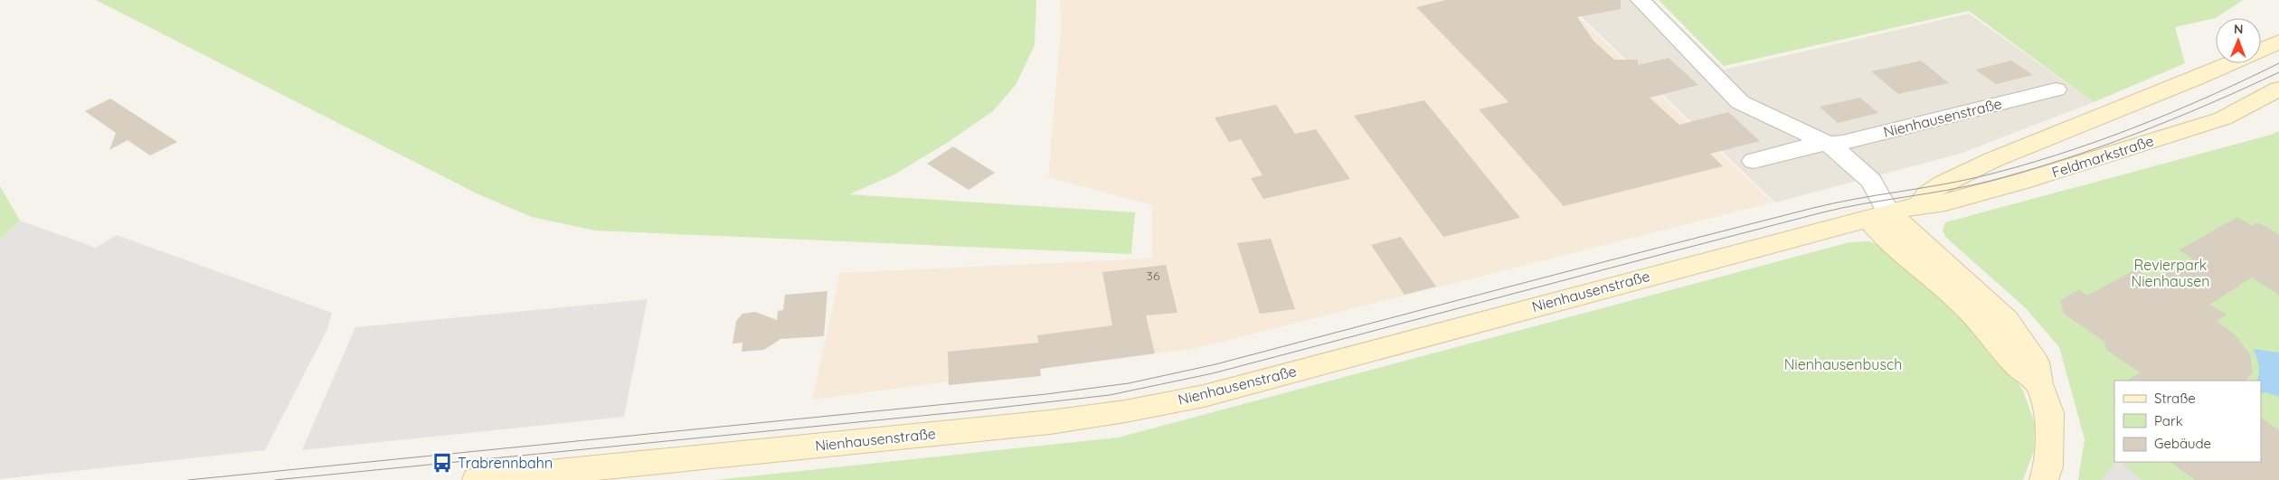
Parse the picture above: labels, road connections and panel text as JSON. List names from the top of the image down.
{
  "streets": {
    "main road": ["Nienhausenstraße", "Feldmarkstraße"]
  },
  "crossings": [
    ["Nienhausenstraße", "Feldmarkstraße"]
  ],
  "parks": ["Revierpark Nienhausen", "Nienhausenbusch"],
  "places": {
    "bus stop": ["Trabrennbahn"]
  },
  "house_numbers": ["36"],
  "legend": ["Straße", "Park", "Gebäude"],
  "north": "top"
}
